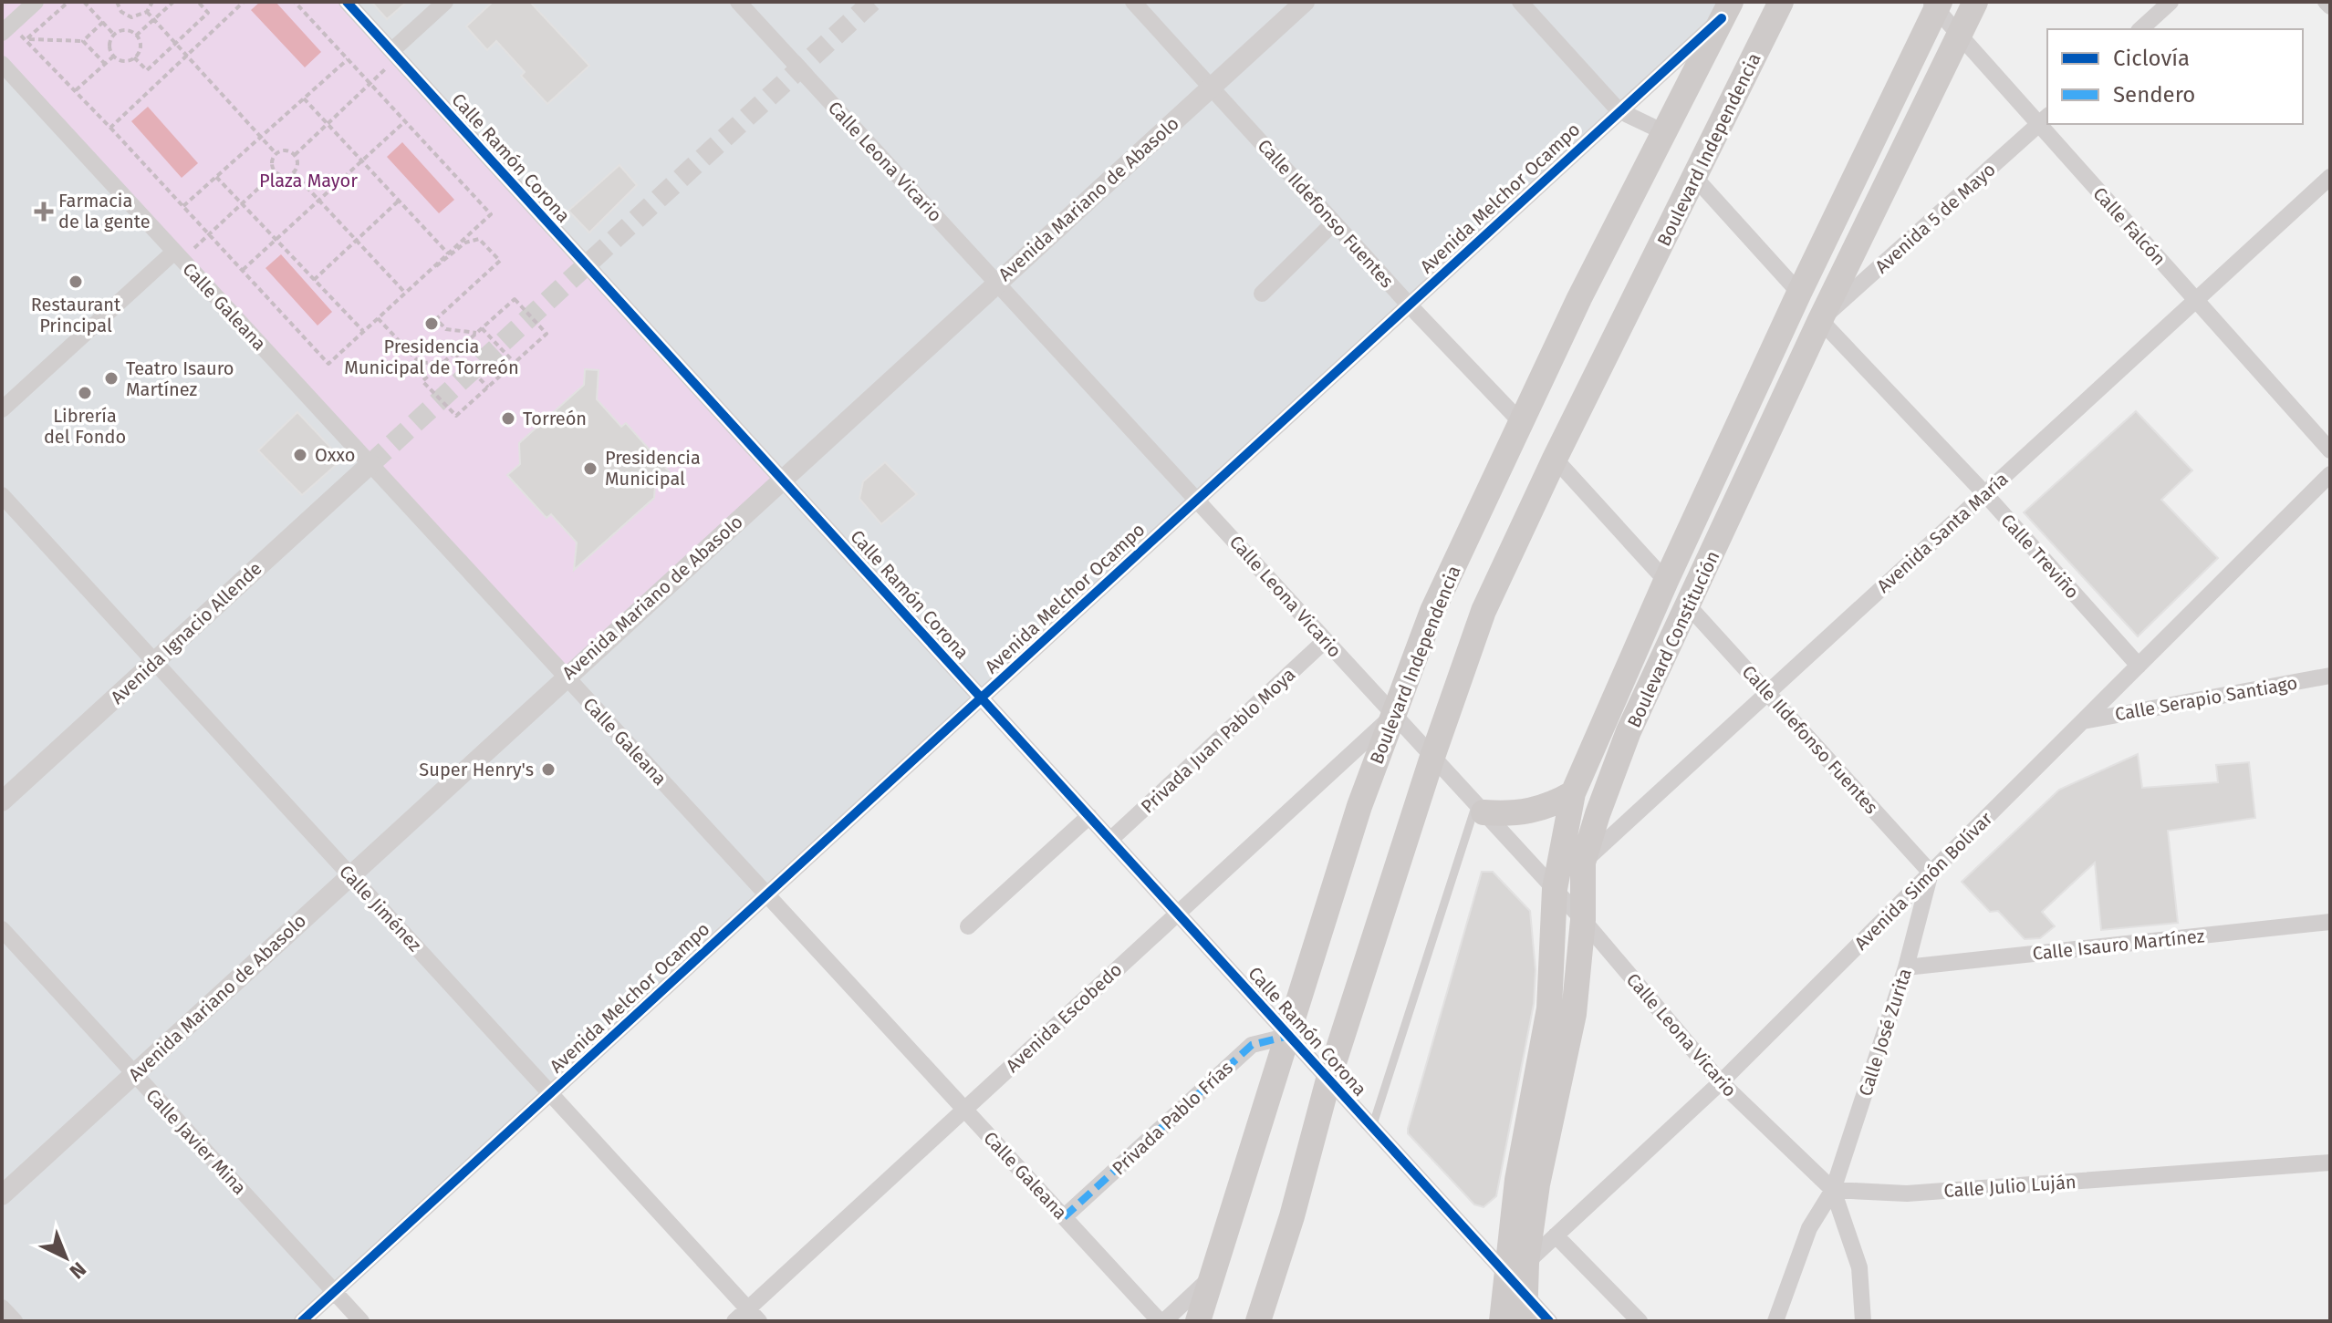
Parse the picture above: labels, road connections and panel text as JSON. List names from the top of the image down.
{
  "streets": {
    "main road": ["Boulevard Independencia", "Boulevard Constitución"],
    "street": [
      "Calle Ramón Corona",
      "Calle Leona Vicario",
      "Avenida Melchor Ocampo",
      "Avenida Mariano de Abasolo",
      "Calle Ildefonso Fuentes",
      "Avenida 5 de Mayo",
      "Calle Falcón",
      "Calle Galeana",
      "Avenida Santa María",
      "Calle Treviño",
      "Avenida Ignacio Allende",
      "Calle Serapio Santiago",
      "Privada Juan Pablo Moya",
      "Avenida Simón Bolívar",
      "Calle Jiménez",
      "Calle Isauro Martínez",
      "Avenida Escobedo",
      "Calle José Zurita",
      "Privada Pablo Frías",
      "Calle Javier Mina",
      "Calle Julio Luján"
    ]
  },
  "crossings": [
    ["Boulevard Independencia", "Calle Ramón Corona"],
    ["Boulevard Independencia", "Calle Leona Vicario"],
    ["Boulevard Independencia", "Avenida Melchor Ocampo"],
    ["Boulevard Independencia", "Calle Ildefonso Fuentes"],
    ["Boulevard Independencia", "Avenida Escobedo"],
    ["Boulevard Independencia", "Privada Pablo Frías"],
    ["Calle Ramón Corona", "Avenida Melchor Ocampo"],
    ["Calle Ramón Corona", "Avenida Mariano de Abasolo"],
    ["Calle Ramón Corona", "Boulevard Constitución"],
    ["Calle Ramón Corona", "Privada Juan Pablo Moya"],
    ["Calle Ramón Corona", "Avenida Simón Bolívar"],
    ["Calle Ramón Corona", "Avenida Escobedo"],
    ["Calle Ramón Corona", "Privada Pablo Frías"],
    ["Calle Leona Vicario", "Avenida Melchor Ocampo"],
    ["Calle Leona Vicario", "Avenida Mariano de Abasolo"],
    ["Calle Leona Vicario", "Avenida Santa María"],
    ["Calle Leona Vicario", "Boulevard Constitución"],
    ["Calle Leona Vicario", "Privada Juan Pablo Moya"],
    ["Calle Leona Vicario", "Avenida Simón Bolívar"],
    ["Calle Leona Vicario", "Avenida Escobedo"],
    ["Calle Leona Vicario", "Calle José Zurita"],
    ["Calle Leona Vicario", "Calle Julio Luján"],
    ["Avenida Melchor Ocampo", "Calle Ildefonso Fuentes"],
    ["Avenida Melchor Ocampo", "Calle Galeana"],
    ["Avenida Melchor Ocampo", "Calle Jiménez"],
    ["Avenida Melchor Ocampo", "Calle Javier Mina"],
    ["Avenida Mariano de Abasolo", "Calle Ildefonso Fuentes"],
    ["Avenida Mariano de Abasolo", "Calle Galeana"],
    ["Avenida Mariano de Abasolo", "Calle Jiménez"],
    ["Avenida Mariano de Abasolo", "Calle Javier Mina"],
    ["Calle Ildefonso Fuentes", "Avenida Santa María"],
    ["Calle Ildefonso Fuentes", "Boulevard Constitución"],
    ["Calle Ildefonso Fuentes", "Avenida Simón Bolívar"],
    ["Calle Ildefonso Fuentes", "Calle José Zurita"],
    ["Avenida 5 de Mayo", "Calle Falcón"],
    ["Avenida 5 de Mayo", "Calle Treviño"],
    ["Avenida 5 de Mayo", "Boulevard Constitución"],
    ["Calle Falcón", "Avenida Santa María"],
    ["Calle Falcón", "Boulevard Constitución"],
    ["Calle Galeana", "Avenida Ignacio Allende"],
    ["Calle Galeana", "Avenida Escobedo"],
    ["Calle Galeana", "Privada Pablo Frías"],
    ["Avenida Santa María", "Calle Treviño"],
    ["Avenida Santa María", "Boulevard Constitución"],
    ["Calle Treviño", "Boulevard Constitución"],
    ["Calle Treviño", "Avenida Simón Bolívar"],
    ["Avenida Ignacio Allende", "Calle Jiménez"],
    ["Boulevard Constitución", "Avenida Simón Bolívar"],
    ["Calle Serapio Santiago", "Avenida Simón Bolívar"],
    ["Avenida Simón Bolívar", "Calle José Zurita"],
    ["Calle Jiménez", "Avenida Escobedo"],
    ["Calle Isauro Martínez", "Calle José Zurita"],
    ["Calle José Zurita", "Calle Julio Luján"]
  ],
  "parks": ["Plaza Mayor"],
  "places": {
    "health": ["Farmacia de la gente"],
    "other": [
      "Restaurant Principal",
      "Presidencia Municipal de Torreón",
      "Teatro Isauro Martínez",
      "Librería del Fondo",
      "Torreón",
      "Oxxo",
      "Presidencia Municipal",
      "Super Henry's"
    ]
  },
  "legend": ["Ciclovía", "Sendero"],
  "north": "bottom right"
}
